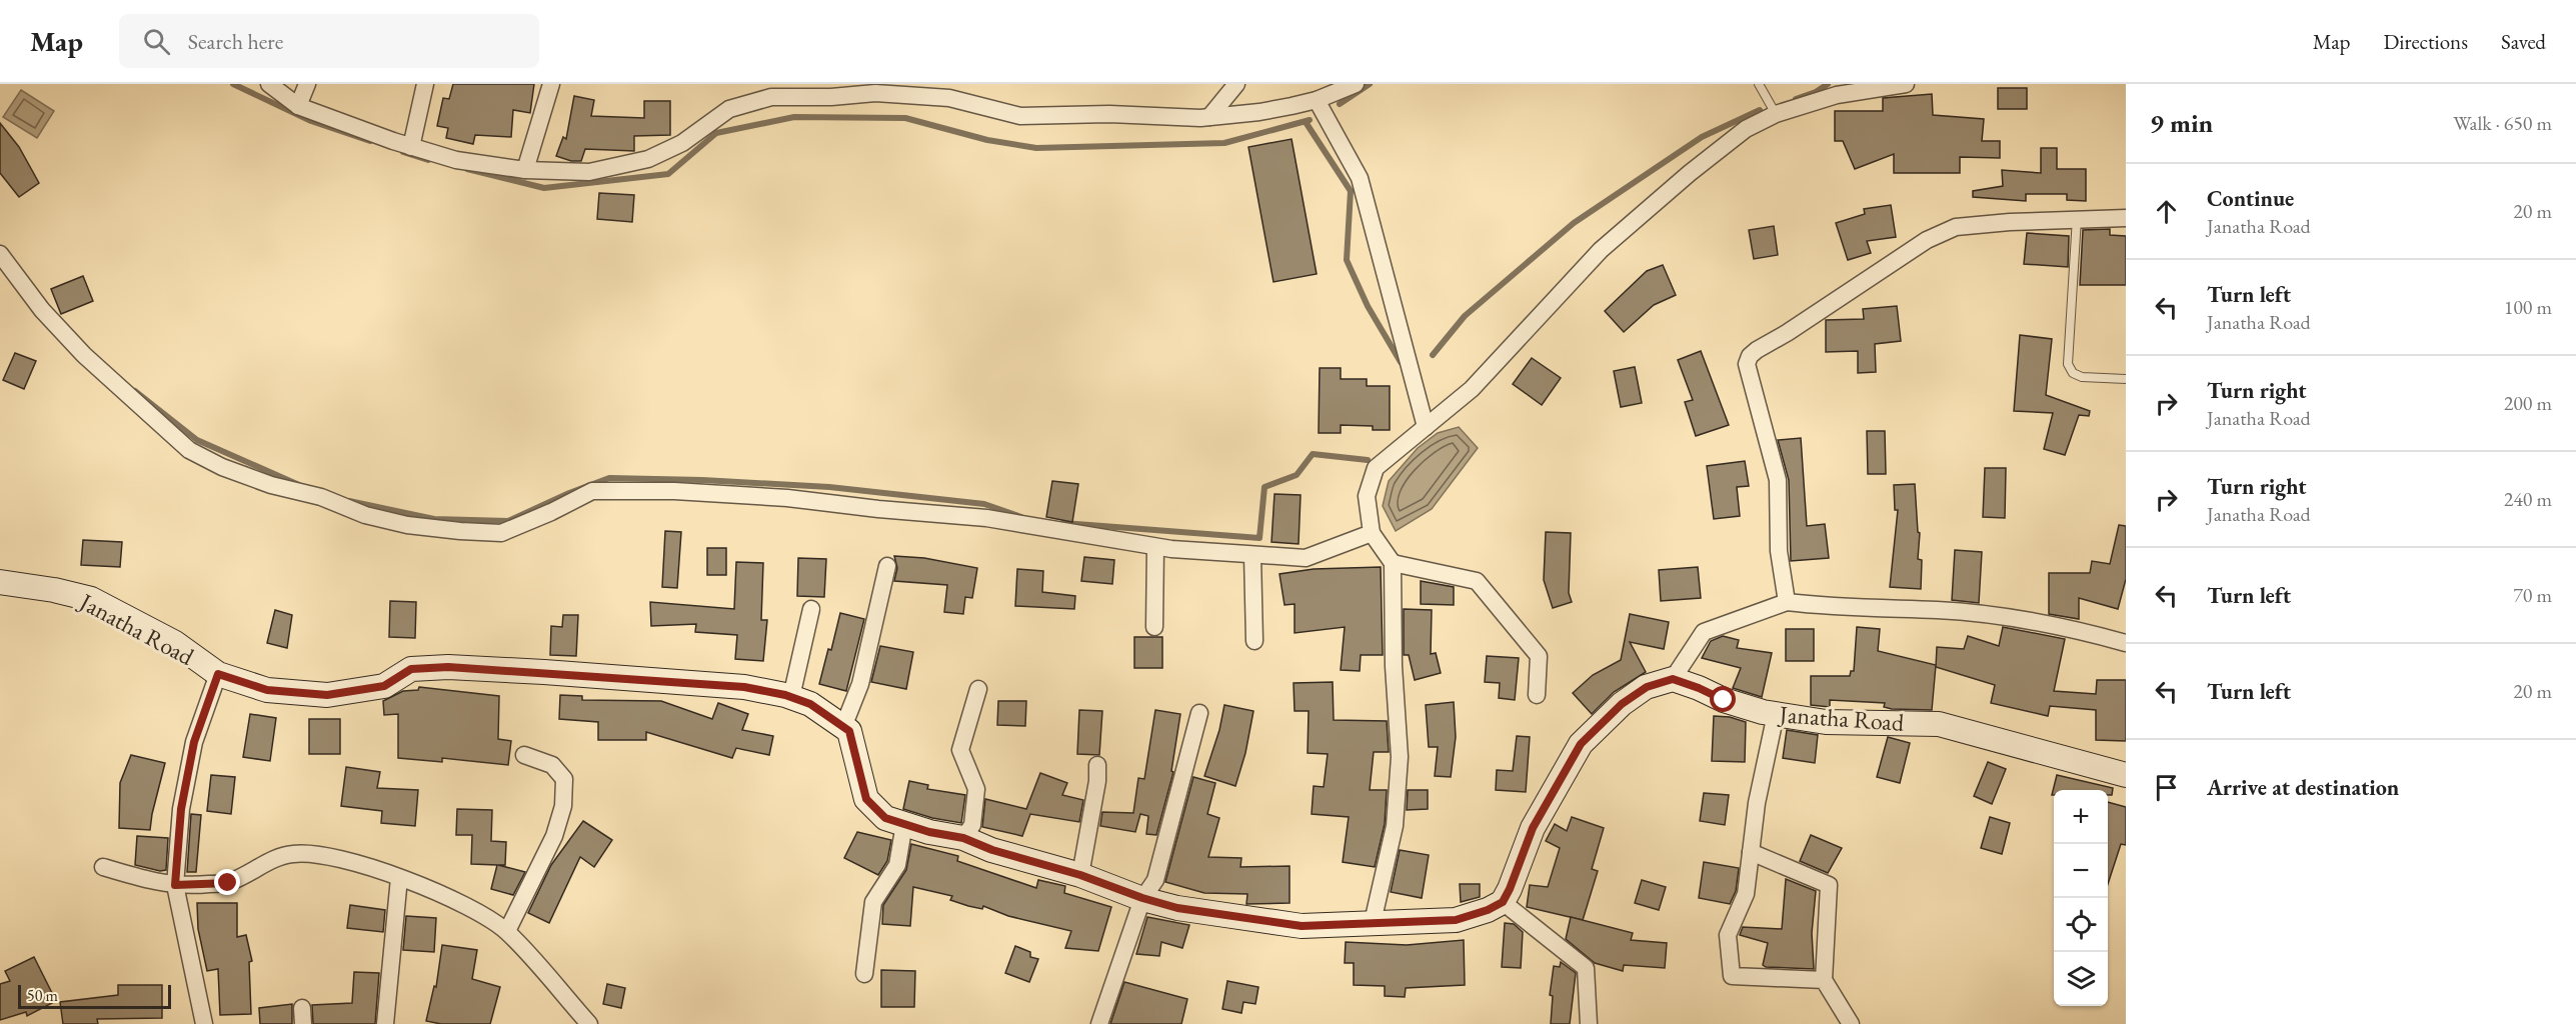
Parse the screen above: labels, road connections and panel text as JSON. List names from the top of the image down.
{
  "streets": {
    "street": ["Janatha Road"]
  },
  "scale_bar": "50 m",
  "page": {
    "header": "Map",
    "search": "Search here",
    "nav": ["Map", "Directions", "Saved"],
    "heading": ["9 min", "Walk · 650 m"],
    "list": [
      ["Continue", "Janatha Road", "20 m"],
      ["Turn left", "Janatha Road", "100 m"],
      ["Turn right", "Janatha Road", "200 m"],
      ["Turn right", "Janatha Road", "240 m"],
      ["Turn left", "70 m"],
      ["Turn left", "20 m"],
      "Arrive at destination"
    ],
    "map_buttons": ["+", "−"],
    "scale": "50 m"
  }
}
